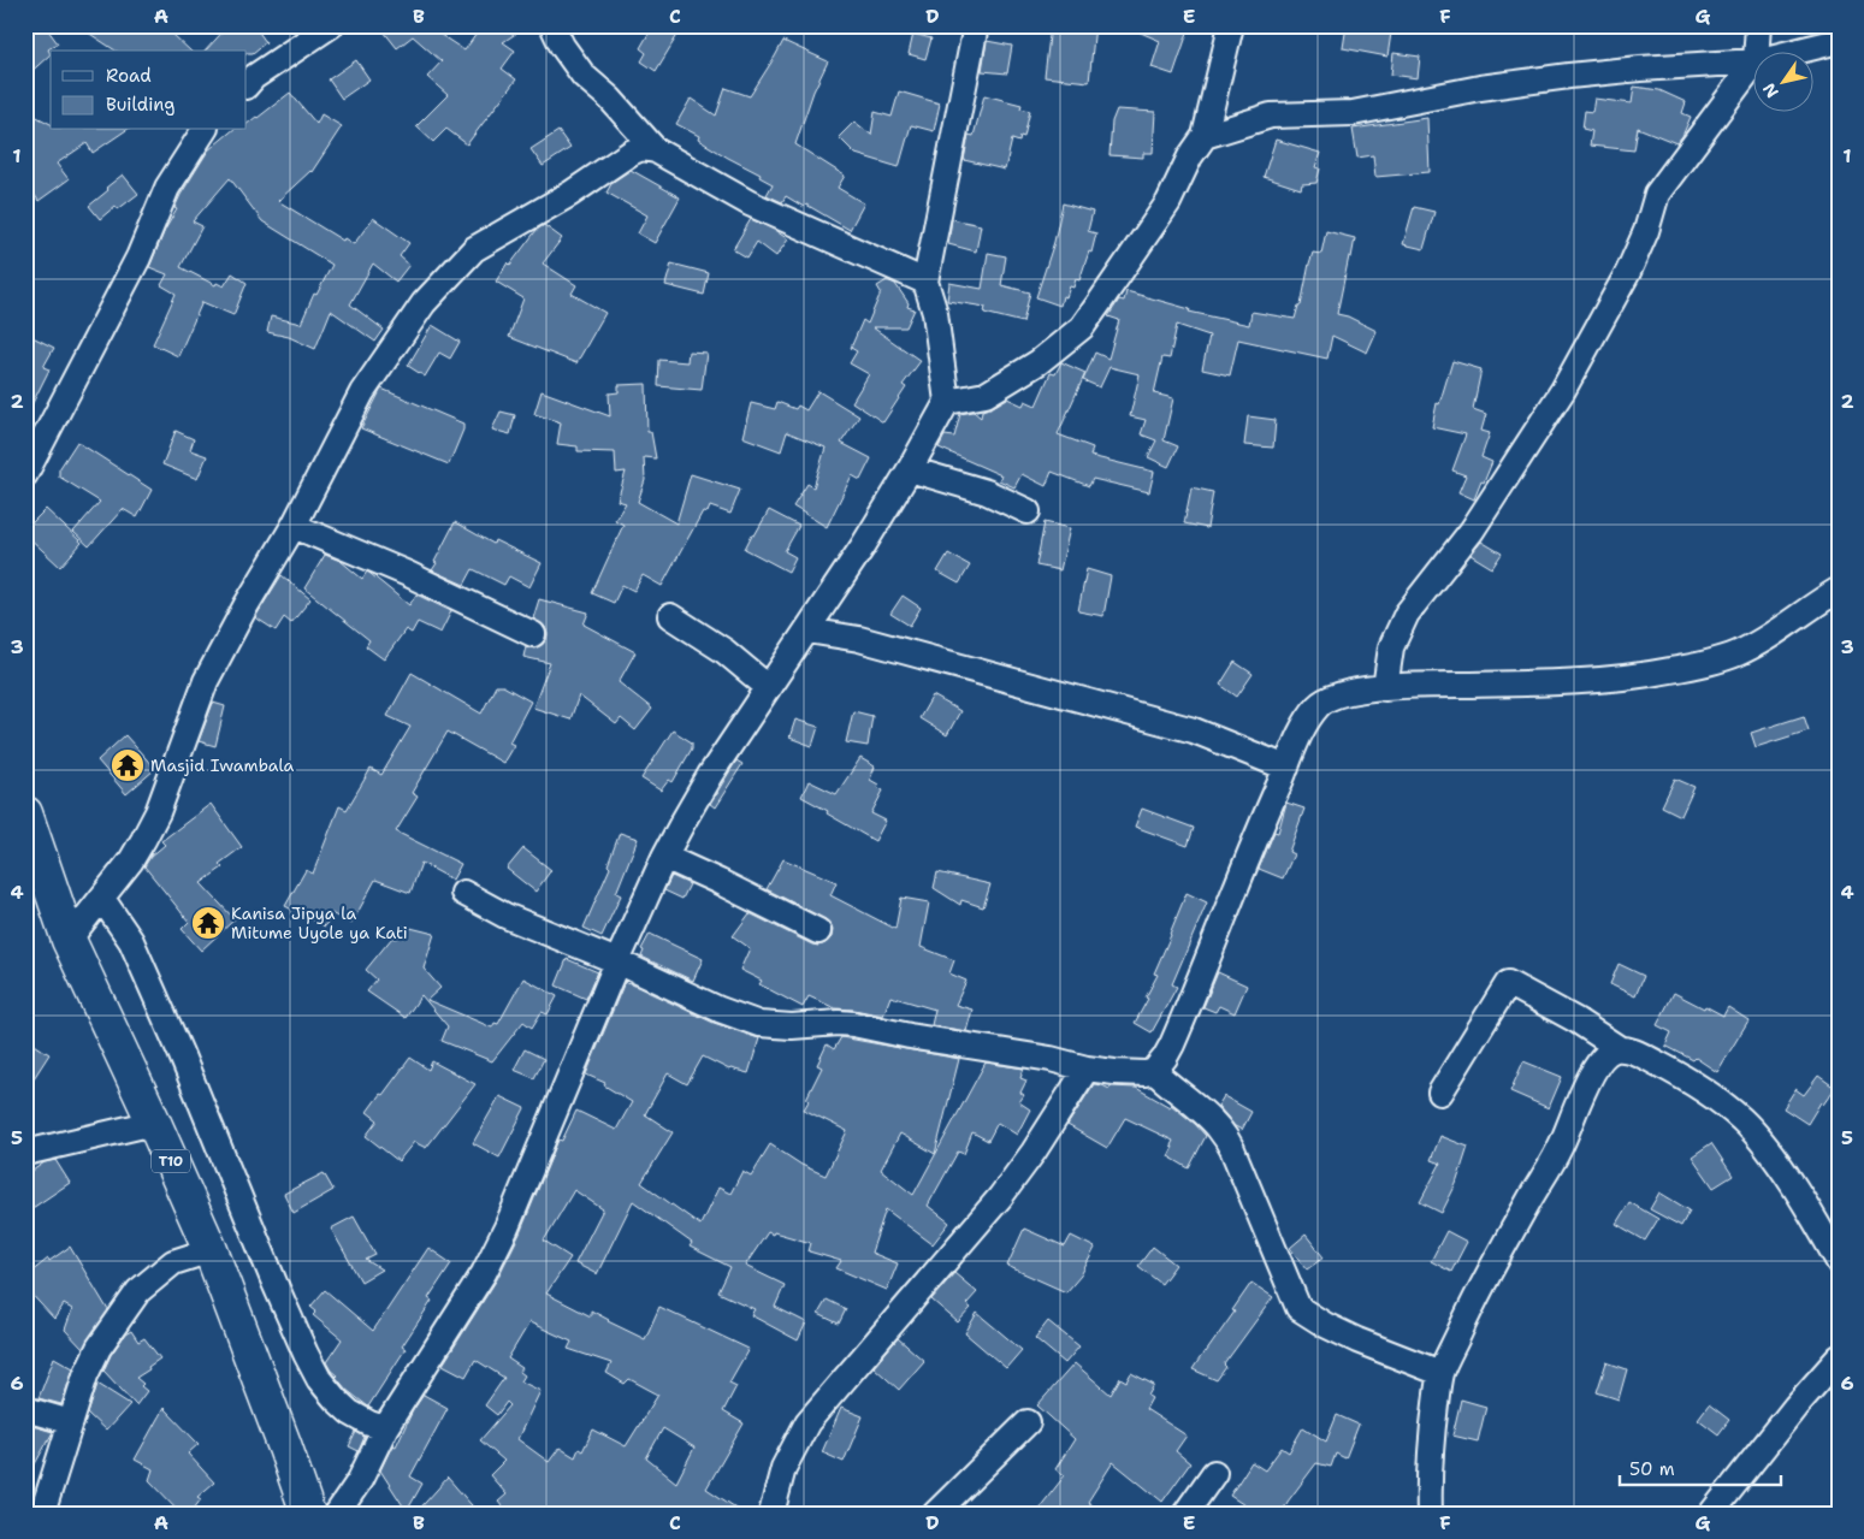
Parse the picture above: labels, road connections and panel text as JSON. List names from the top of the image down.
{
  "streets": {
    "highway": ["T10"]
  },
  "places": {
    "temple": ["Masjid Iwambala", "Kanisa Jipya la Mitume Uyole ya Kati"]
  },
  "legend": ["Road", "Building"],
  "scale_bar": "50 m",
  "north": "bottom left",
  "grid": {
    "columns": [
      "A",
      "B",
      "C",
      "D",
      "E",
      "F",
      "G"
    ],
    "rows": [
      "1",
      "2",
      "3",
      "4",
      "5",
      "6"
    ]
  }
}
